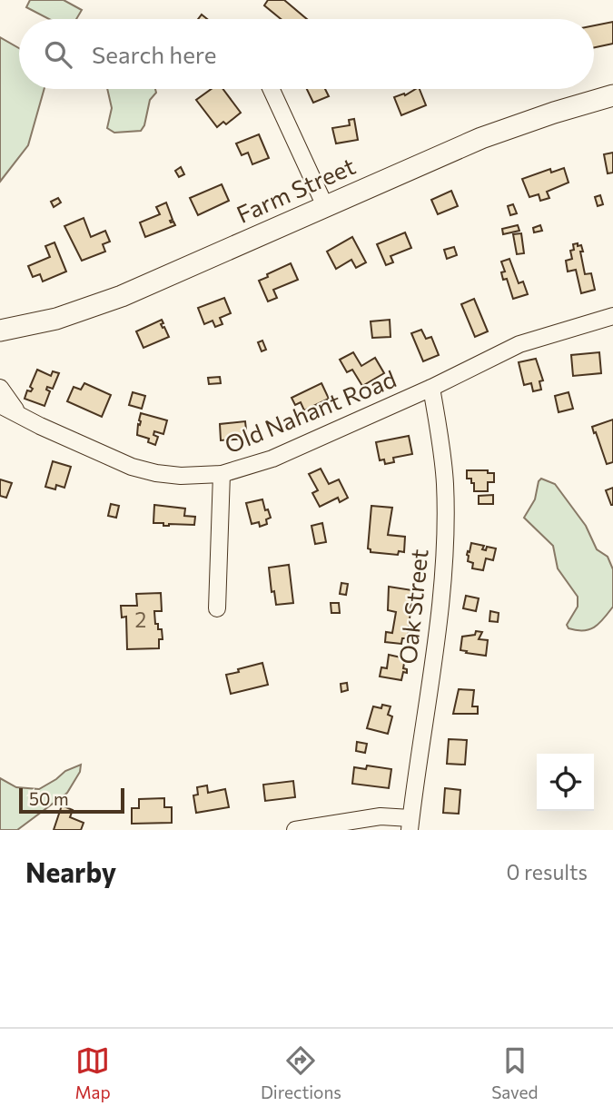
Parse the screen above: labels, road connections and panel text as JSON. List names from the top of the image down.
{
  "streets": {
    "main road": ["Farm Street"],
    "street": ["Old Nahant Road", "Oak Street"]
  },
  "crossings": [
    ["Old Nahant Road", "Oak Street"]
  ],
  "house_numbers": ["2"],
  "scale_bar": "50 m",
  "page": {
    "search": "Search here",
    "scale": "50 m",
    "heading": ["Nearby", "0 results"],
    "nav": ["Map", "Directions", "Saved"]
  }
}
